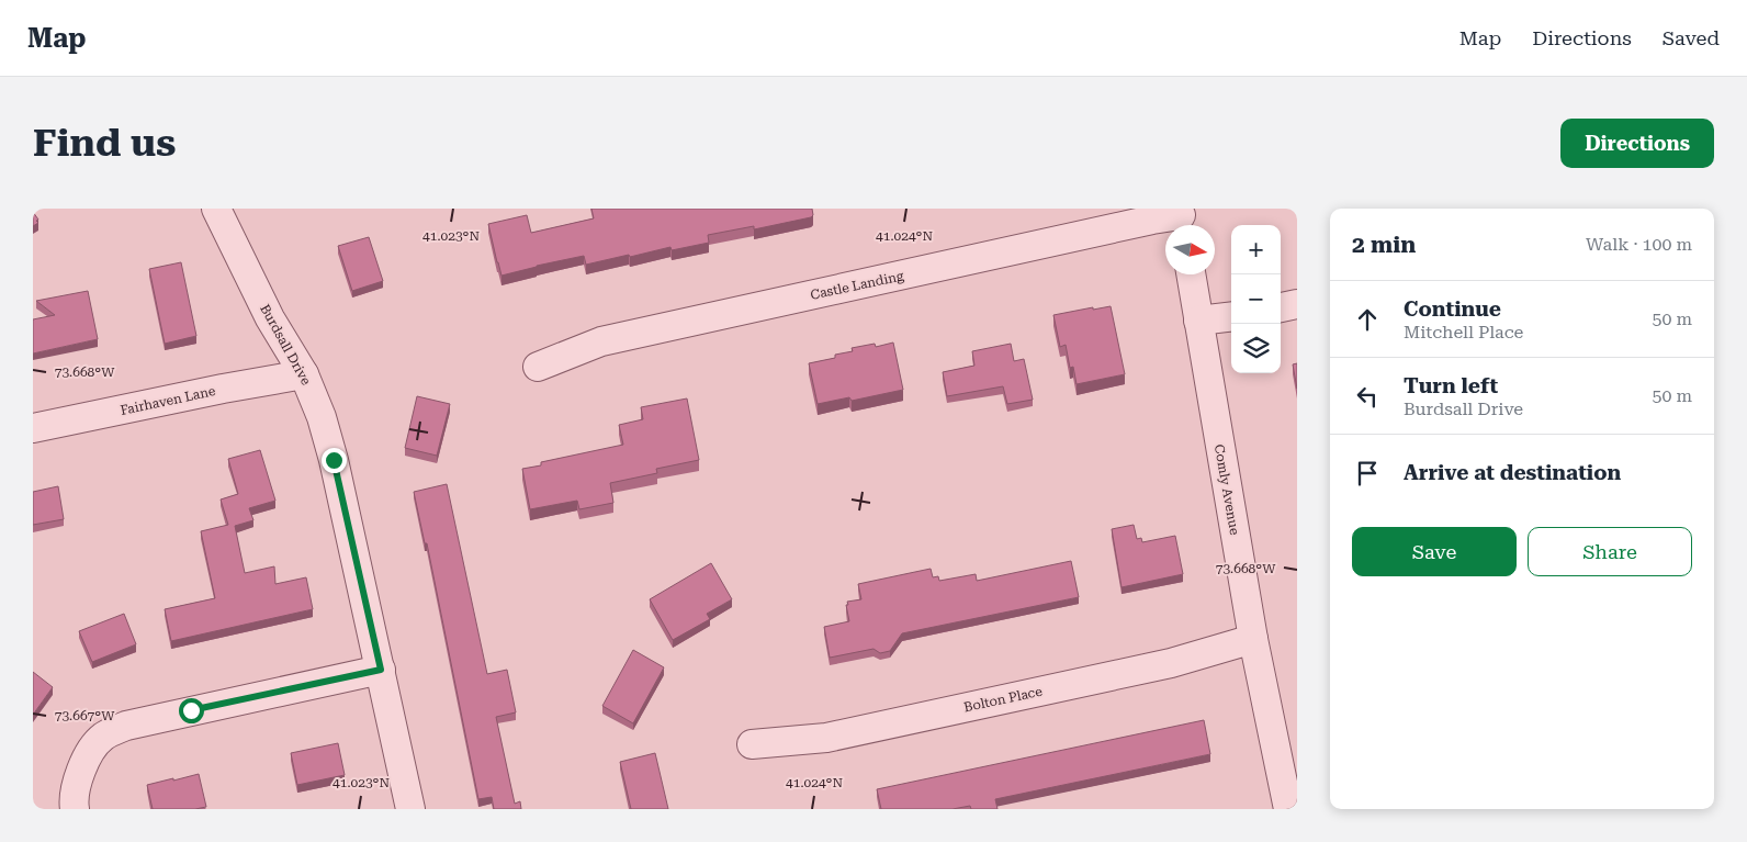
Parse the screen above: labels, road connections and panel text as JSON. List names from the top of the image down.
{
  "streets": {
    "street": [
      "Castle Landing",
      "Burdsall Drive",
      "Fairhaven Lane",
      "Comly Avenue",
      "Bolton Place"
    ]
  },
  "crossings": [
    ["Burdsall Drive", "Fairhaven Lane"],
    ["Comly Avenue", "Bolton Place"]
  ],
  "north": "right",
  "page": {
    "header": "Map",
    "nav": ["Map", "Directions", "Saved"],
    "buttons": [
      "Directions",
      ["Save", "Share"]
    ],
    "title": "Find us",
    "heading": ["2 min", "Walk · 100 m"],
    "map_buttons": ["+", "−"],
    "list": [
      ["Continue", "Mitchell Place", "50 m"],
      ["Turn left", "Burdsall Drive", "50 m"],
      "Arrive at destination"
    ]
  },
  "coordinates": [
    "41.023°N",
    "41.024°N",
    "73.668°W",
    "73.667°W"
  ]
}
